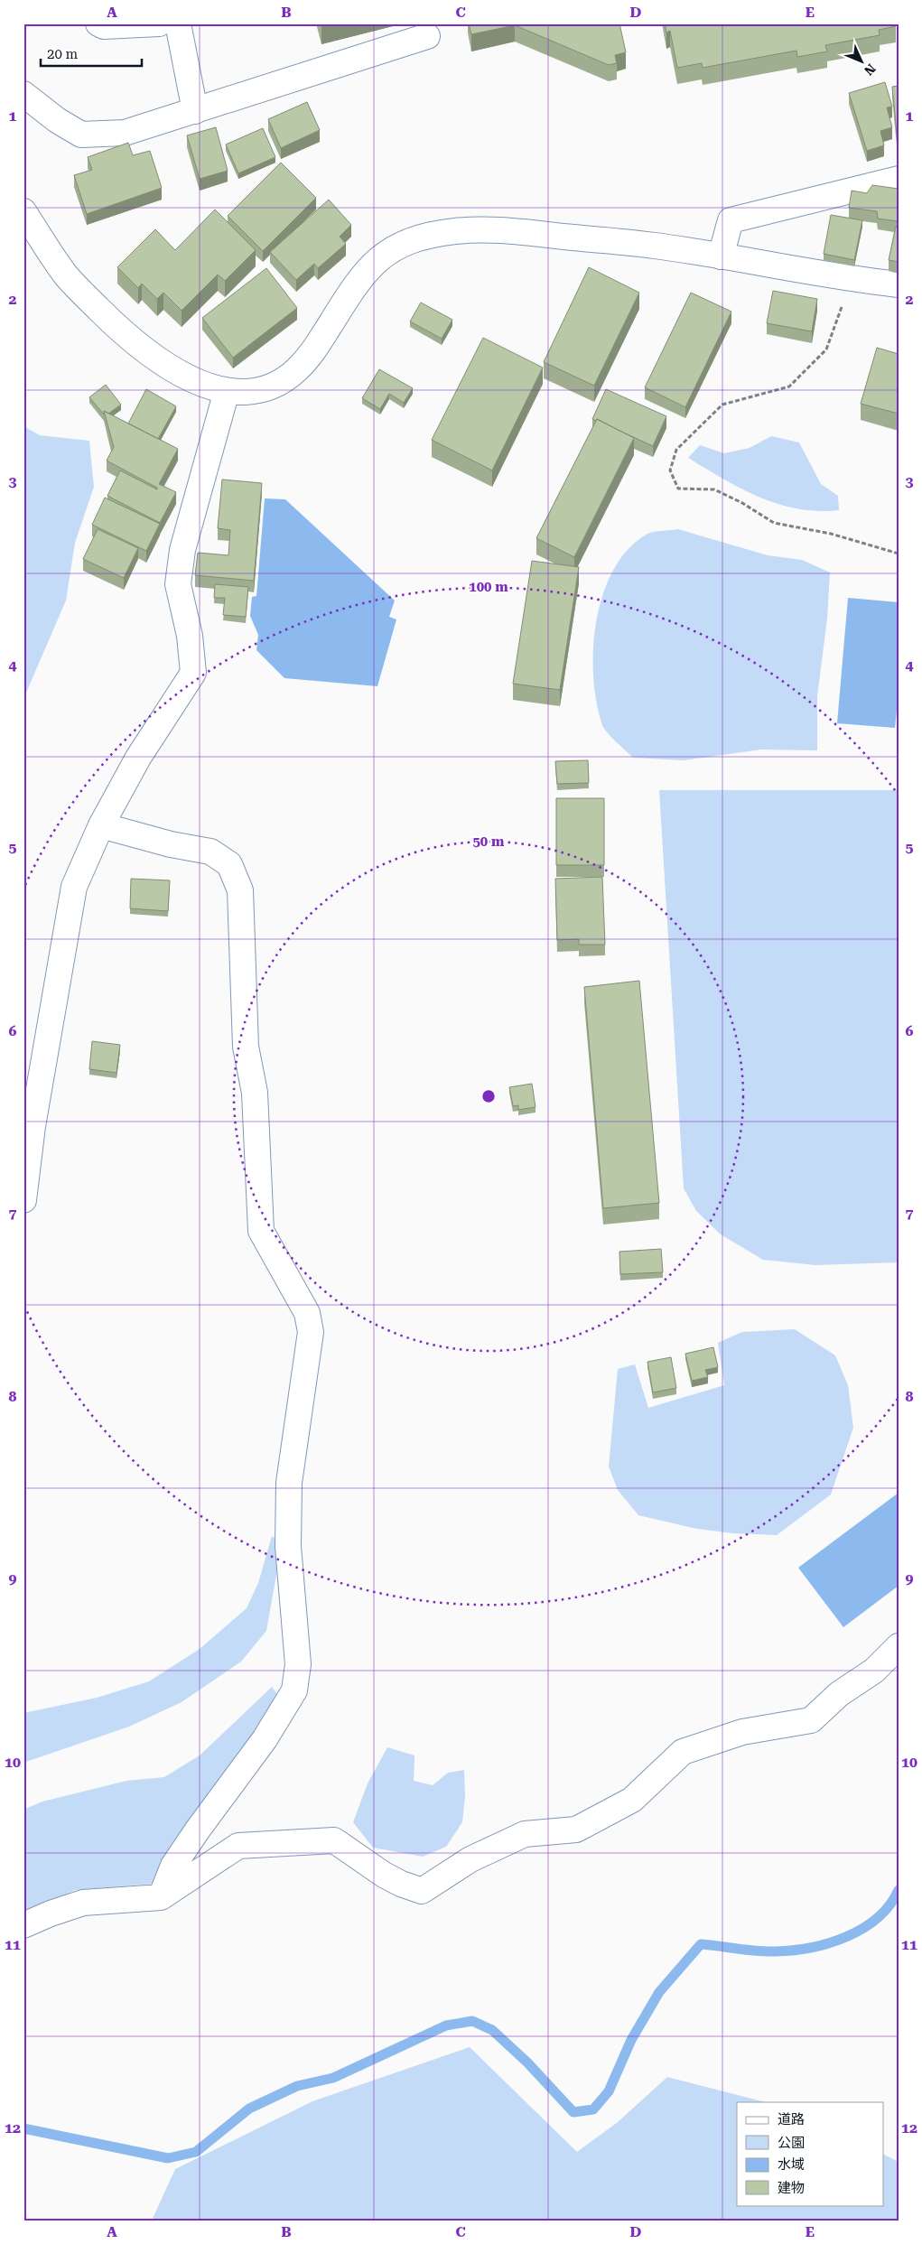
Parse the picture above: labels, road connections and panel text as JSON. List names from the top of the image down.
{
  "legend": [
    "道路",
    "公園",
    "水域",
    "建物"
  ],
  "scale_bar": "20 m",
  "north": "bottom right",
  "grid": {
    "columns": [
      "A",
      "B",
      "C",
      "D",
      "E"
    ],
    "rows": [
      "1",
      "2",
      "3",
      "4",
      "5",
      "6",
      "7",
      "8",
      "9",
      "10",
      "11",
      "12"
    ]
  },
  "rings": ["100 m", "50 m"]
}
